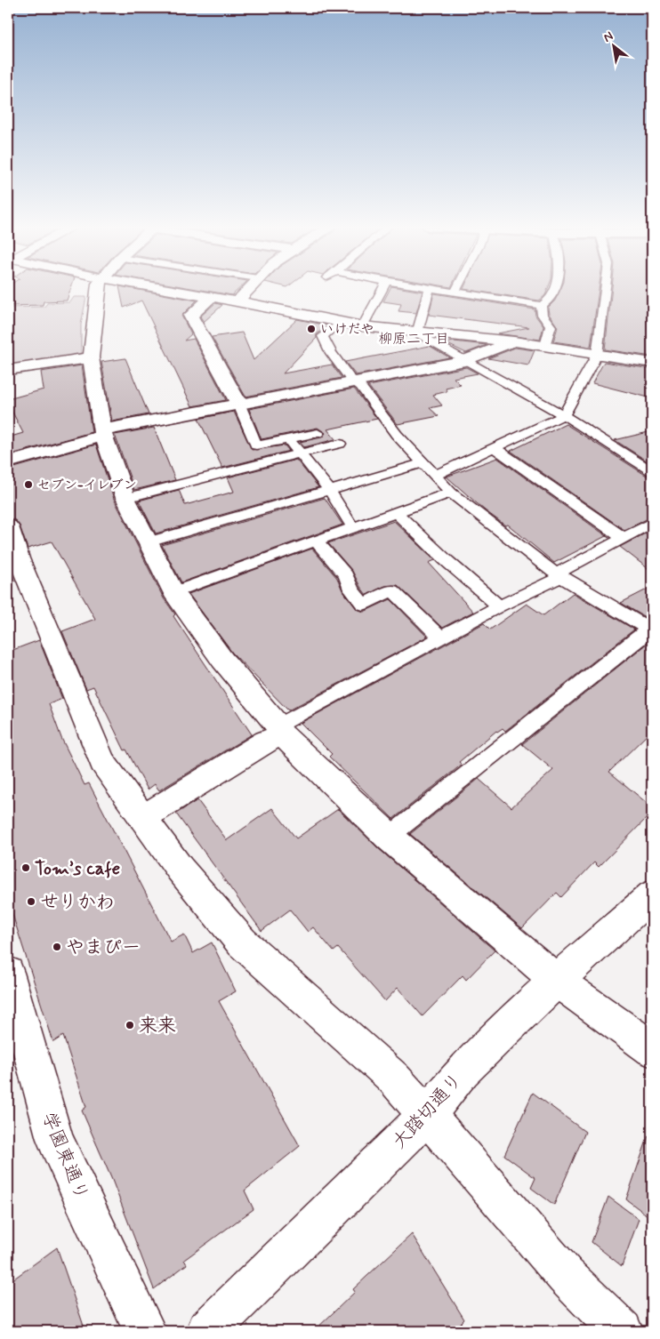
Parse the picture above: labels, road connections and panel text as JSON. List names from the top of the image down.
{
  "streets": {
    "street": ["大踏切通り", "学園東通り"]
  },
  "districts": ["柳原二丁目"],
  "places": [
    "いけだや",
    "セブン-イレブン",
    "Tom’s cafe",
    "せりかわ",
    "やまぴー",
    "来来"
  ],
  "north": "top left"
}
